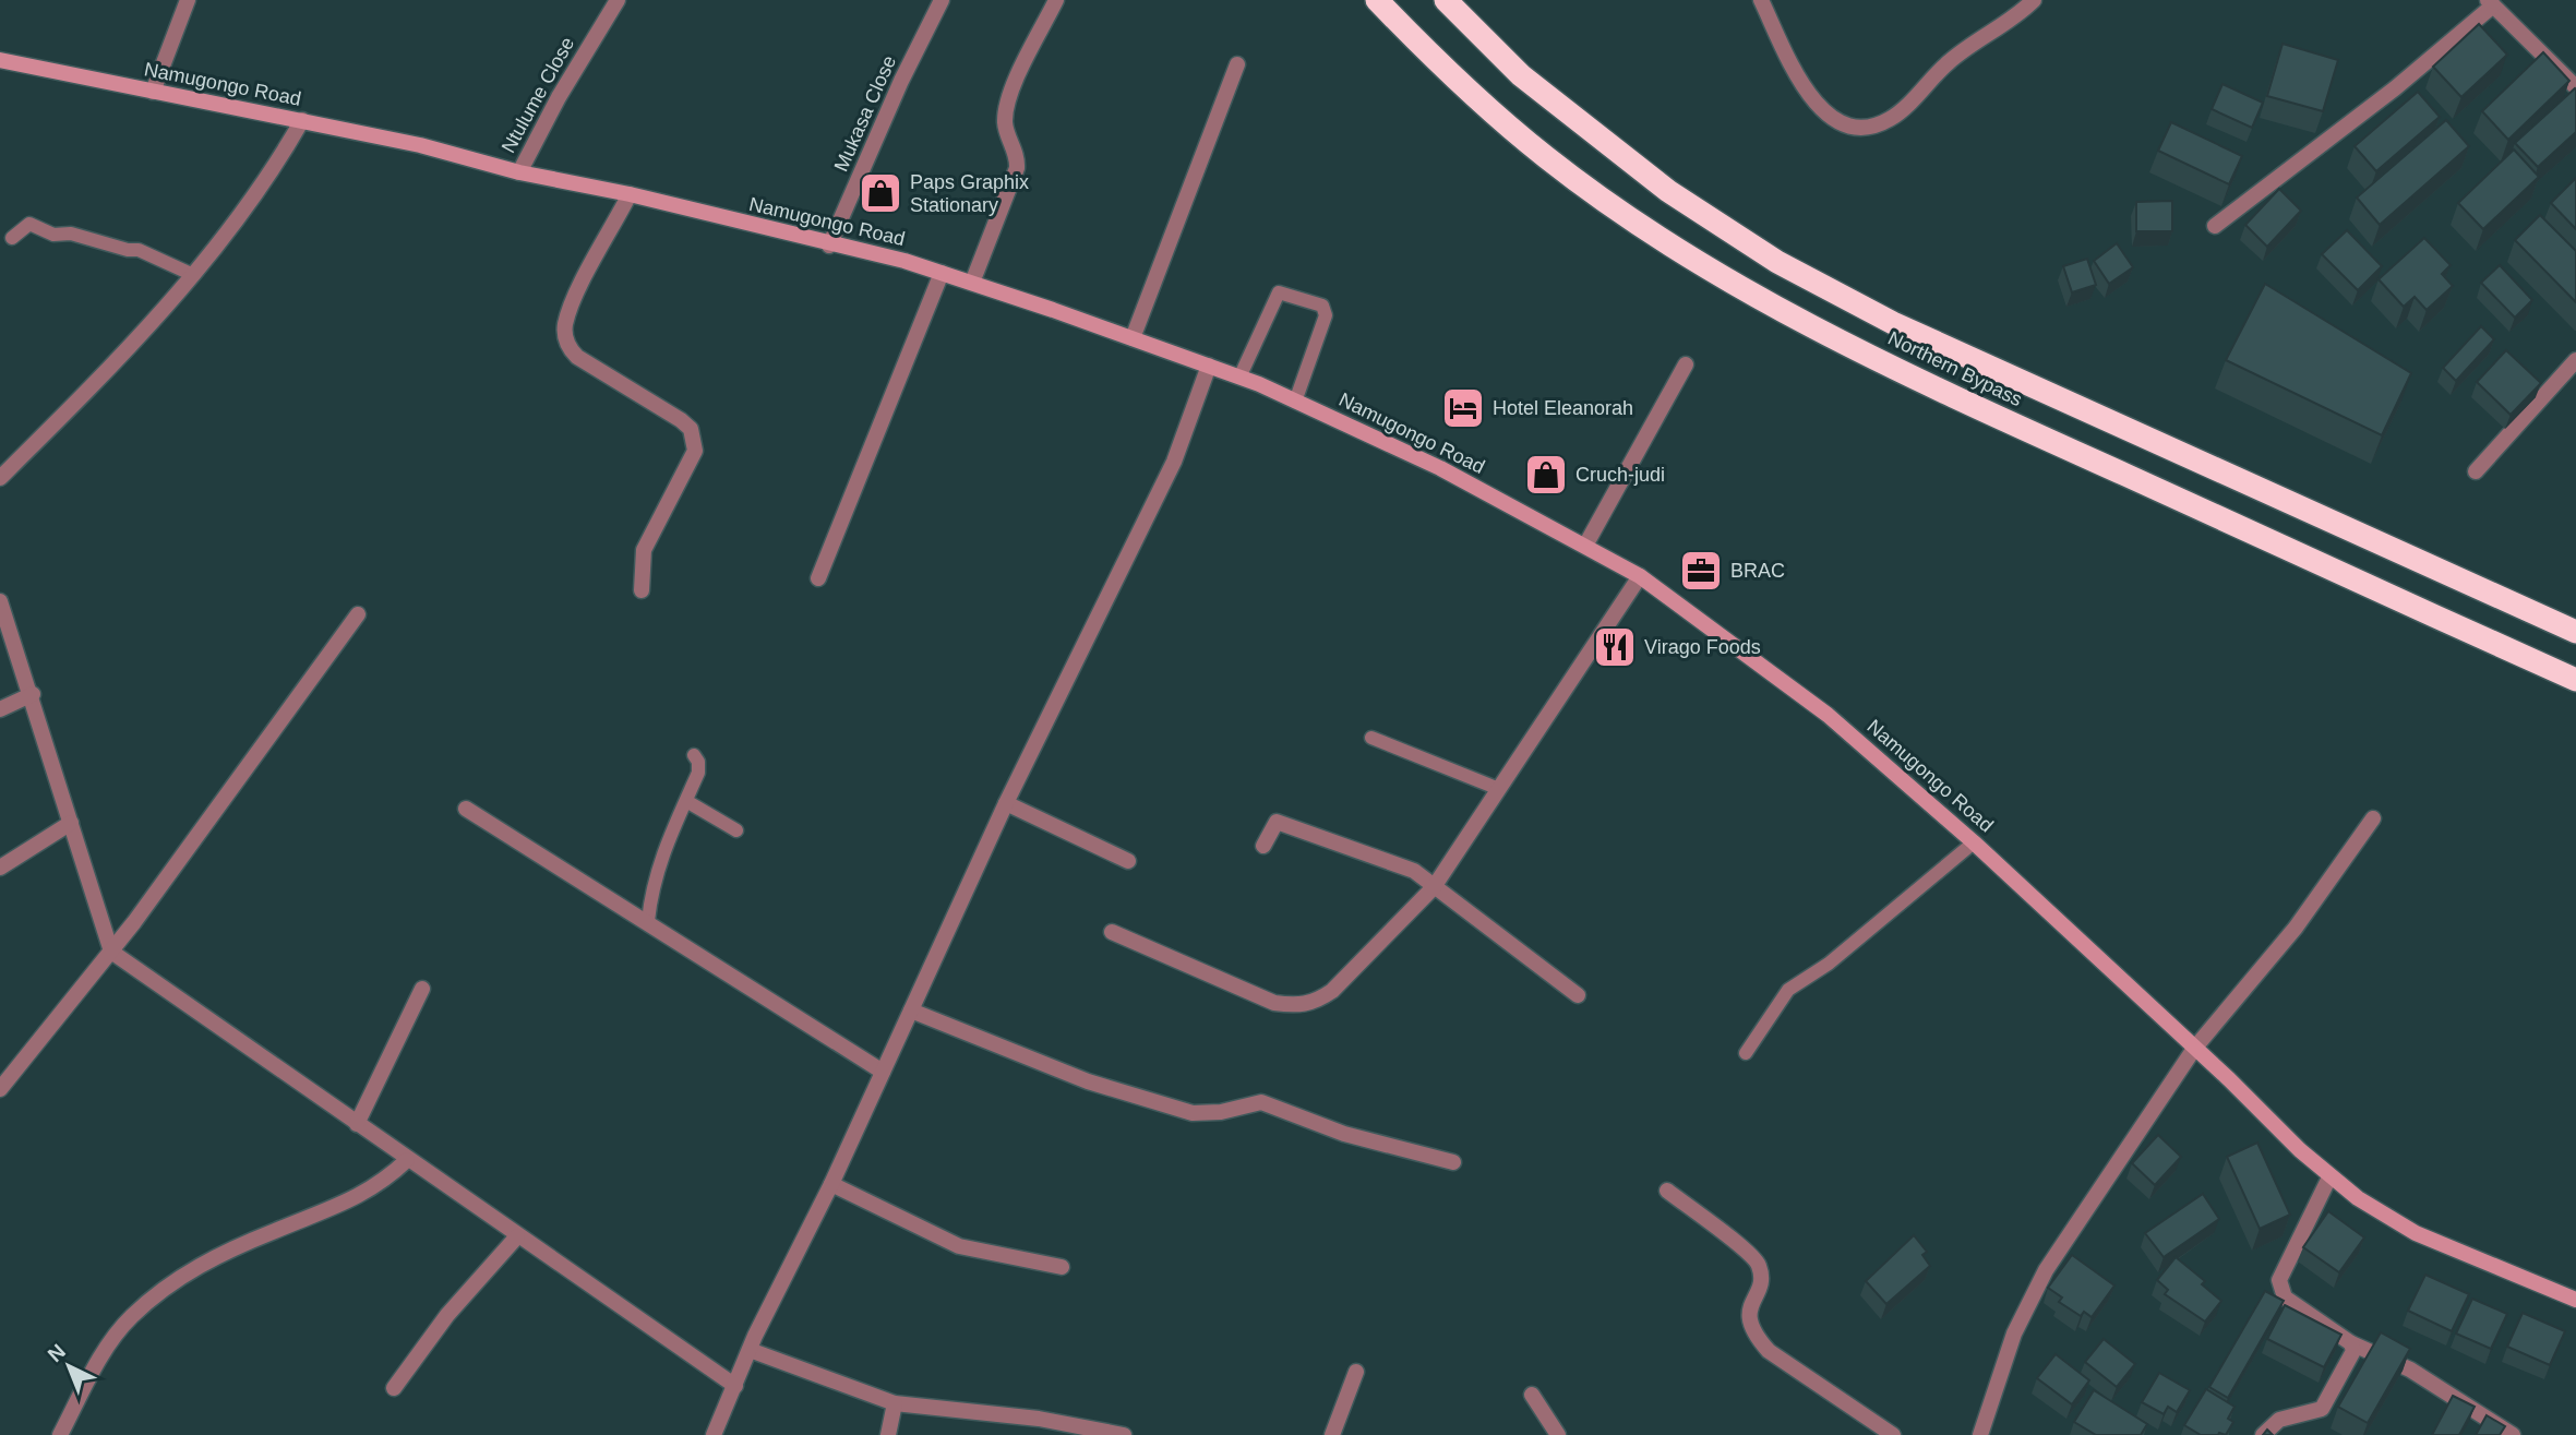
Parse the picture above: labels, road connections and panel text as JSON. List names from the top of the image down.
{
  "streets": {
    "highway": ["Northern Bypass"],
    "main road": ["Namugongo Road"],
    "street": ["Ntulume Close", "Mukasa Close"]
  },
  "crossings": [
    ["Namugongo Road", "Ntulume Close"],
    ["Namugongo Road", "Mukasa Close"]
  ],
  "places": {
    "shop": ["Paps Graphix Stationary", "Cruch-judi"],
    "hotel": ["Hotel Eleanorah"],
    "office": ["BRAC"],
    "restaurant": ["Virago Foods"]
  },
  "north": "top left"
}
